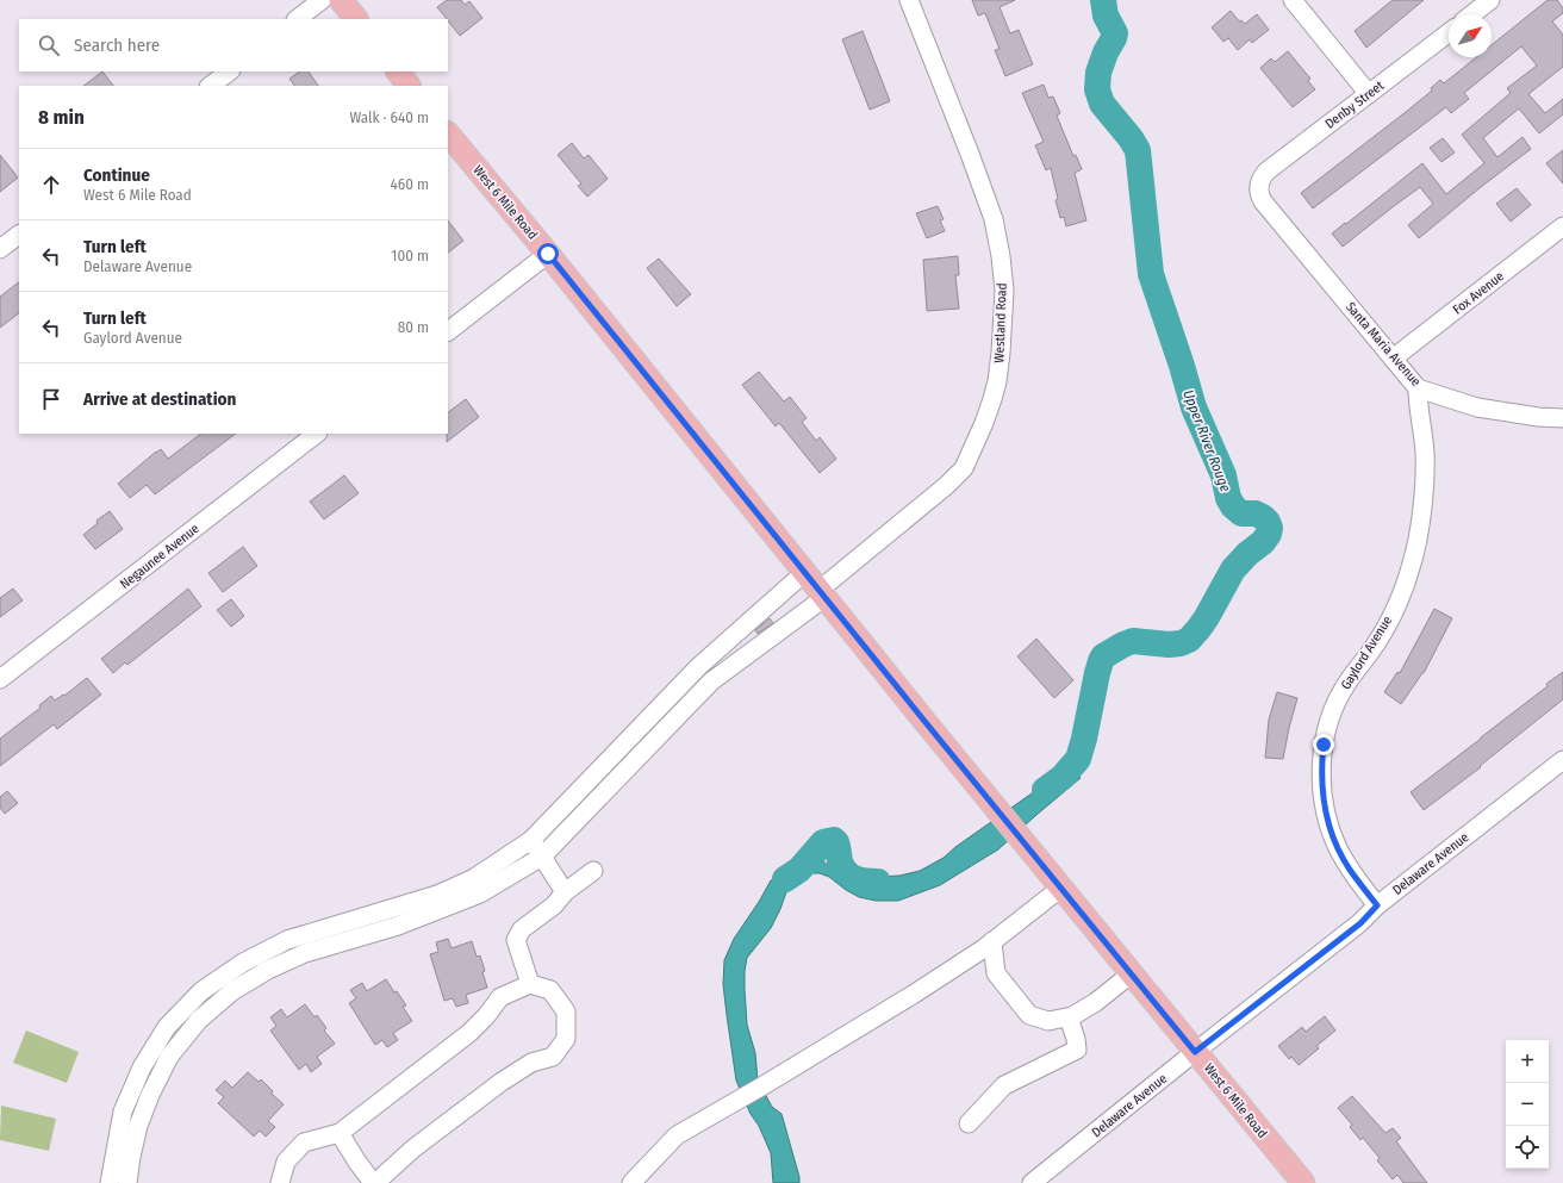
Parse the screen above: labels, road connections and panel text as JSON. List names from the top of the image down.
{
  "streets": {
    "main road": ["West 6 Mile Road"],
    "street": [
      "Denby Street",
      "Fox Avenue",
      "Westland Road",
      "Santa Maria Avenue",
      "Negaunee Avenue",
      "Gaylord Avenue",
      "Delaware Avenue"
    ]
  },
  "crossings": [
    ["Denby Street", "Santa Maria Avenue"],
    ["West 6 Mile Road", "Westland Road"],
    ["West 6 Mile Road", "Delaware Avenue"],
    ["Fox Avenue", "Santa Maria Avenue"],
    ["Santa Maria Avenue", "Gaylord Avenue"],
    ["Gaylord Avenue", "Delaware Avenue"]
  ],
  "water": ["Upper River Rouge"],
  "north": "top right",
  "page": {
    "search": "Search here",
    "heading": ["8 min", "Walk · 640 m"],
    "list": [
      ["Continue", "West 6 Mile Road", "460 m"],
      ["Turn left", "Delaware Avenue", "100 m"],
      ["Turn left", "Gaylord Avenue", "80 m"],
      "Arrive at destination"
    ],
    "map_buttons": ["+", "−"]
  }
}
